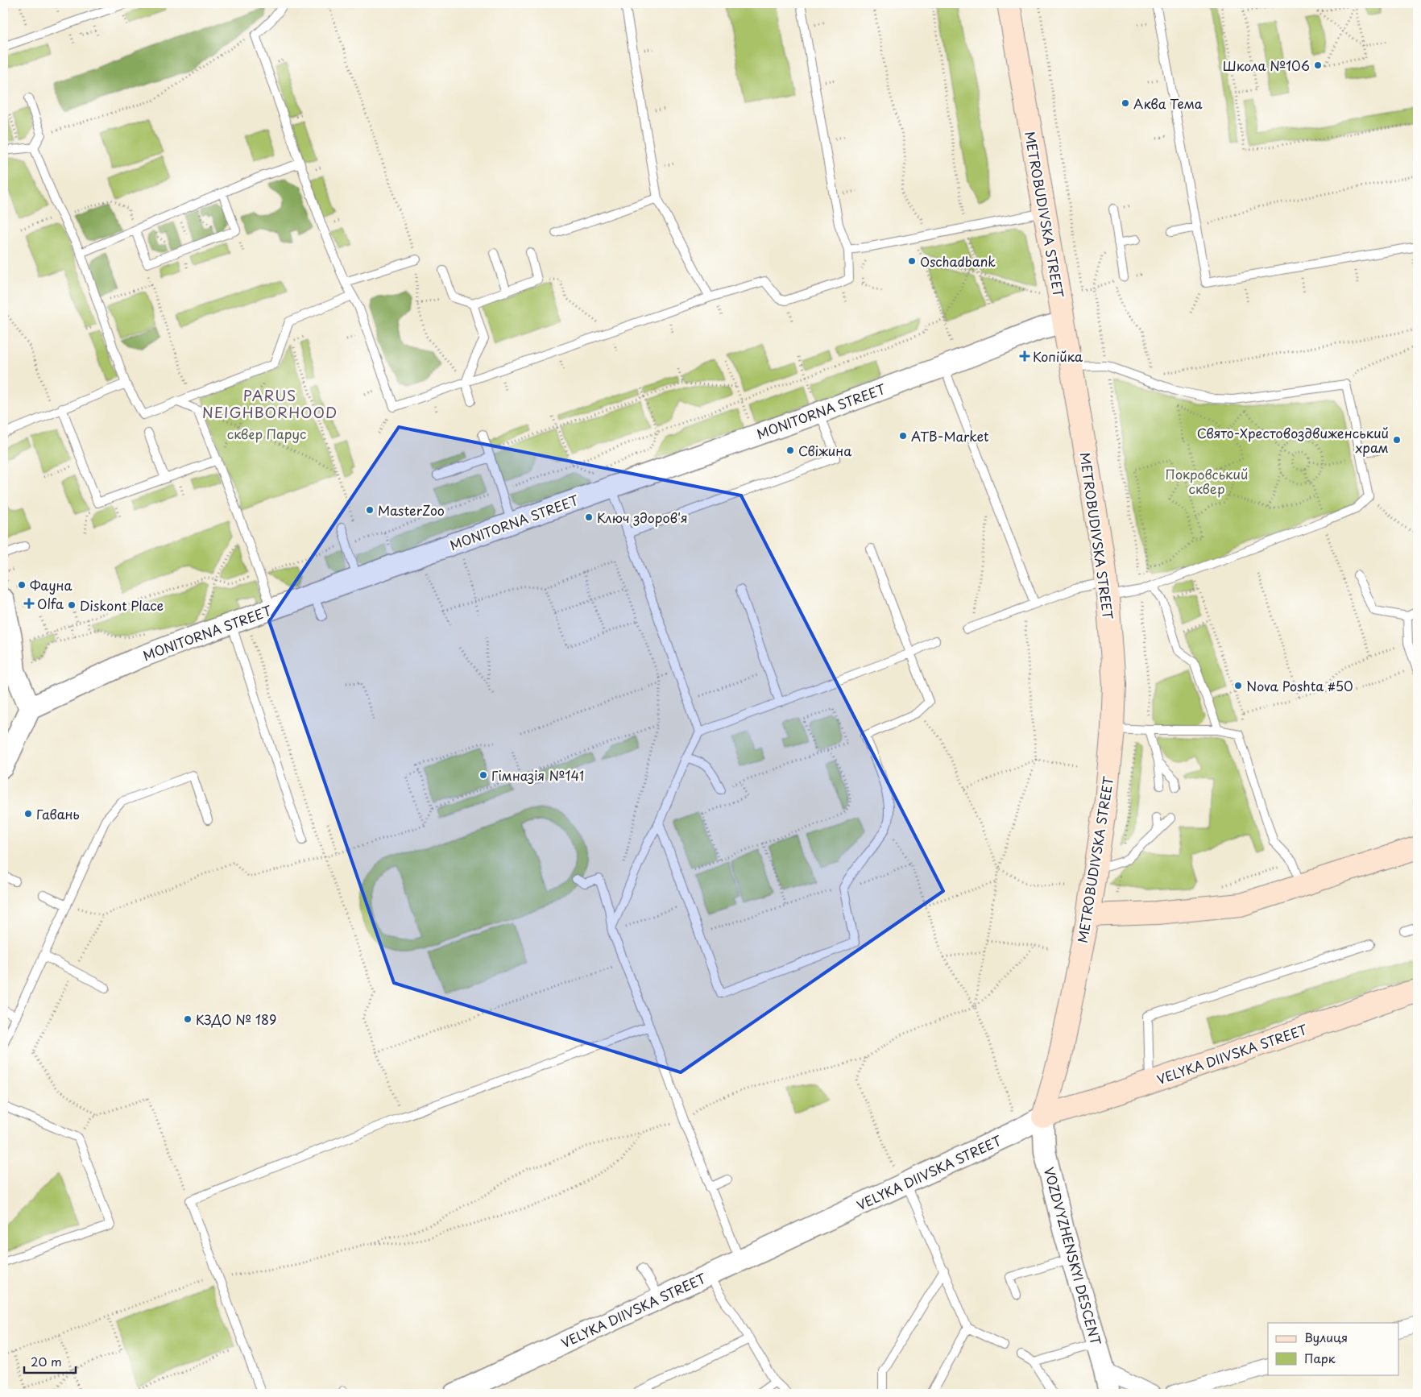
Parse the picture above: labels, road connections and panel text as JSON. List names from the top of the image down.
{
  "streets": {
    "main road": ["METROBUDIVSKA STREET", "VELYKA DIIVSKA STREET"],
    "street": ["MONITORNA STREET", "VOZDVYZHENSKYI DESCENT"]
  },
  "crossings": [
    ["METROBUDIVSKA STREET", "MONITORNA STREET"],
    ["METROBUDIVSKA STREET", "VELYKA DIIVSKA STREET"],
    ["METROBUDIVSKA STREET", "VOZDVYZHENSKYI DESCENT"],
    ["VELYKA DIIVSKA STREET", "VOZDVYZHENSKYI DESCENT"]
  ],
  "districts": ["PARUS NEIGHBORHOOD"],
  "parks": ["сквер Парус", "Покровський сквер"],
  "places": {
    "other": [
      "Школа №106",
      "Аква Тема",
      "Oschadbank",
      "ATB-Market",
      "Свято-Хрестовоздвиженський храм",
      "Свіжина",
      "MasterZoo",
      "Ключ здоров'я",
      "Фауна",
      "Diskont Place",
      "Nova Poshta #50",
      "Гімназія №141",
      "Гавань",
      "КЗДО № 189"
    ],
    "health": ["Копійка", "Olfa"]
  },
  "legend": ["Вулиця", "Парк"],
  "scale_bar": "20 m"
}
